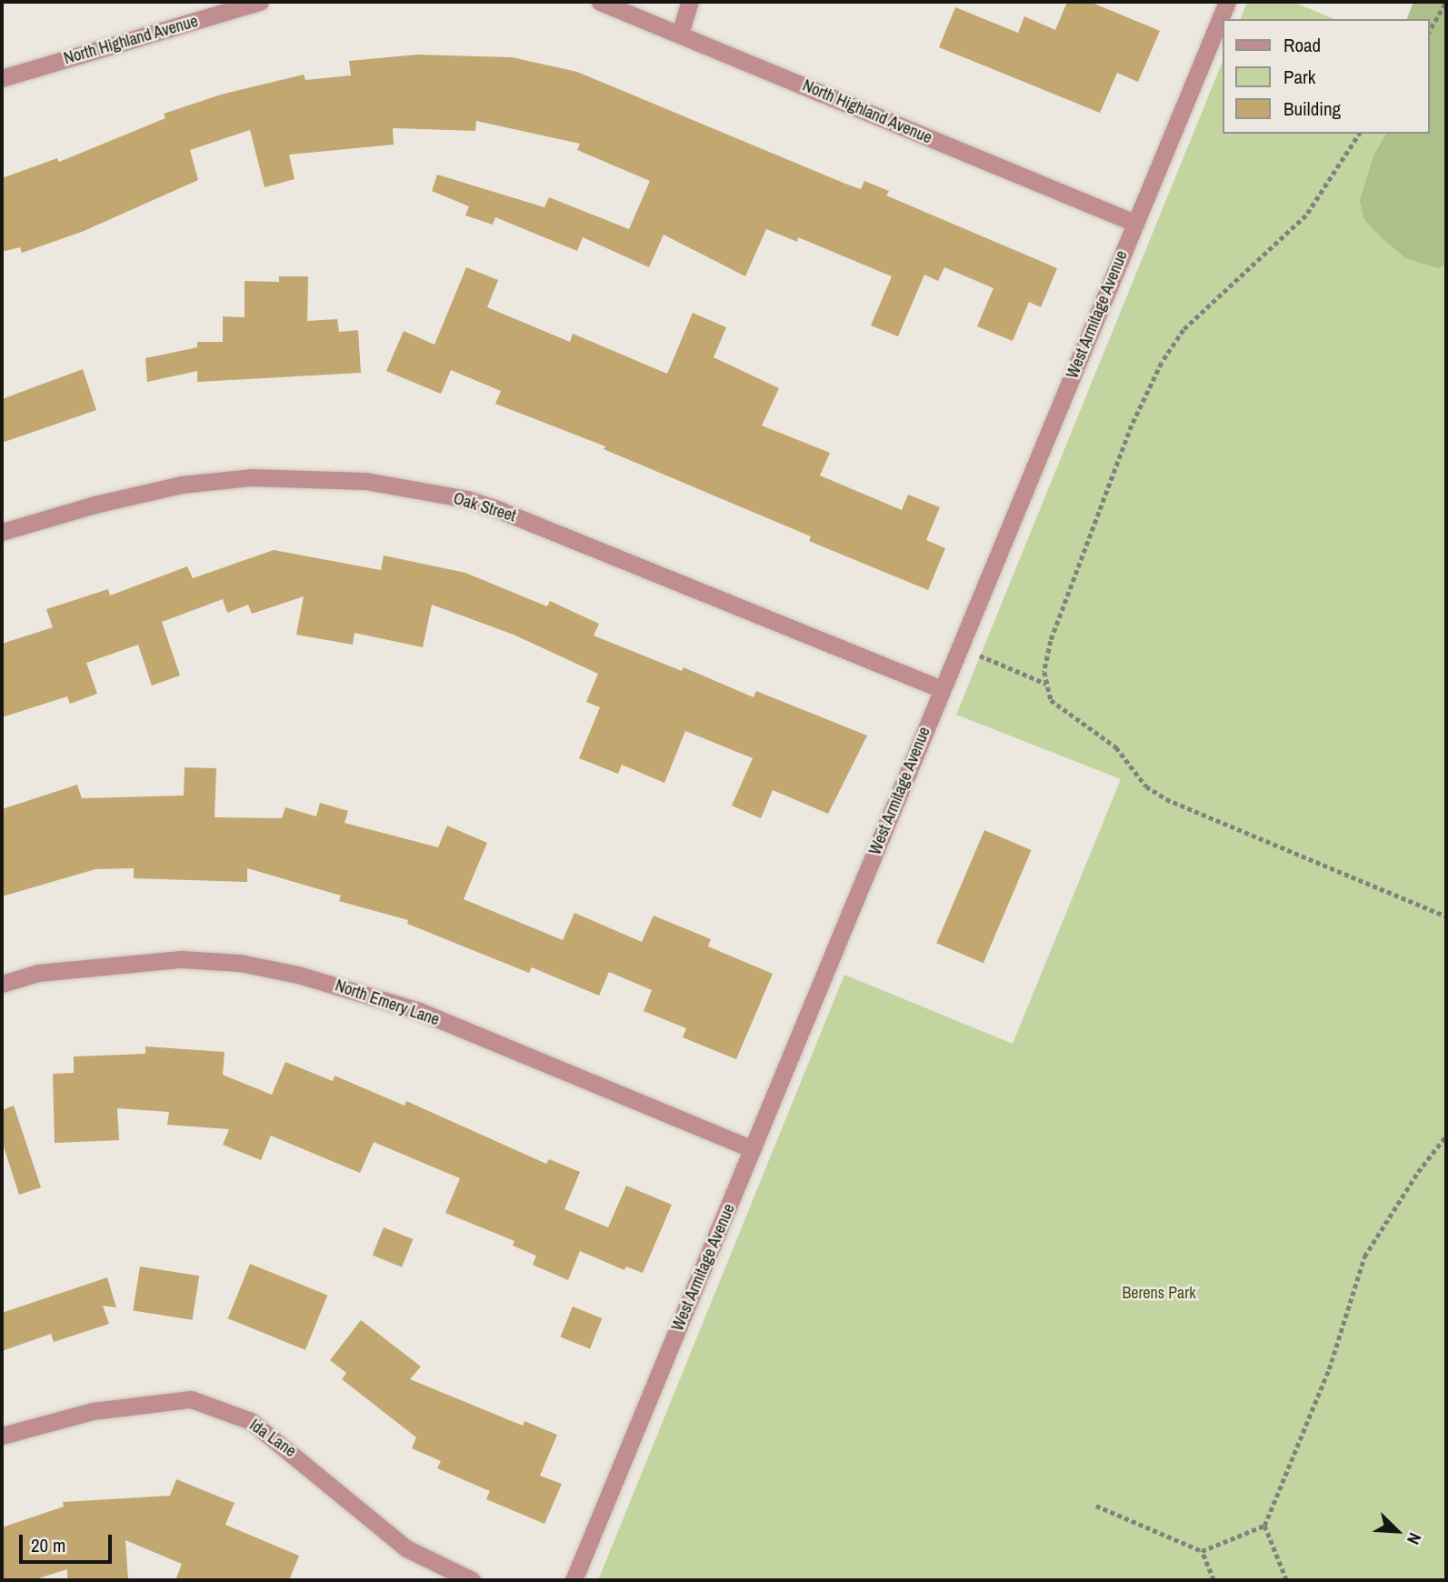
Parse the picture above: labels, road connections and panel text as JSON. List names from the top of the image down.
{
  "streets": {
    "street": [
      "North Highland Avenue",
      "West Armitage Avenue",
      "Oak Street",
      "North Emery Lane",
      "Ida Lane"
    ]
  },
  "crossings": [
    ["North Highland Avenue", "West Armitage Avenue"],
    ["West Armitage Avenue", "Oak Street"],
    ["West Armitage Avenue", "North Emery Lane"]
  ],
  "parks": ["Berens Park"],
  "legend": ["Road", "Park", "Building"],
  "scale_bar": "20 m",
  "north": "bottom right"
}
